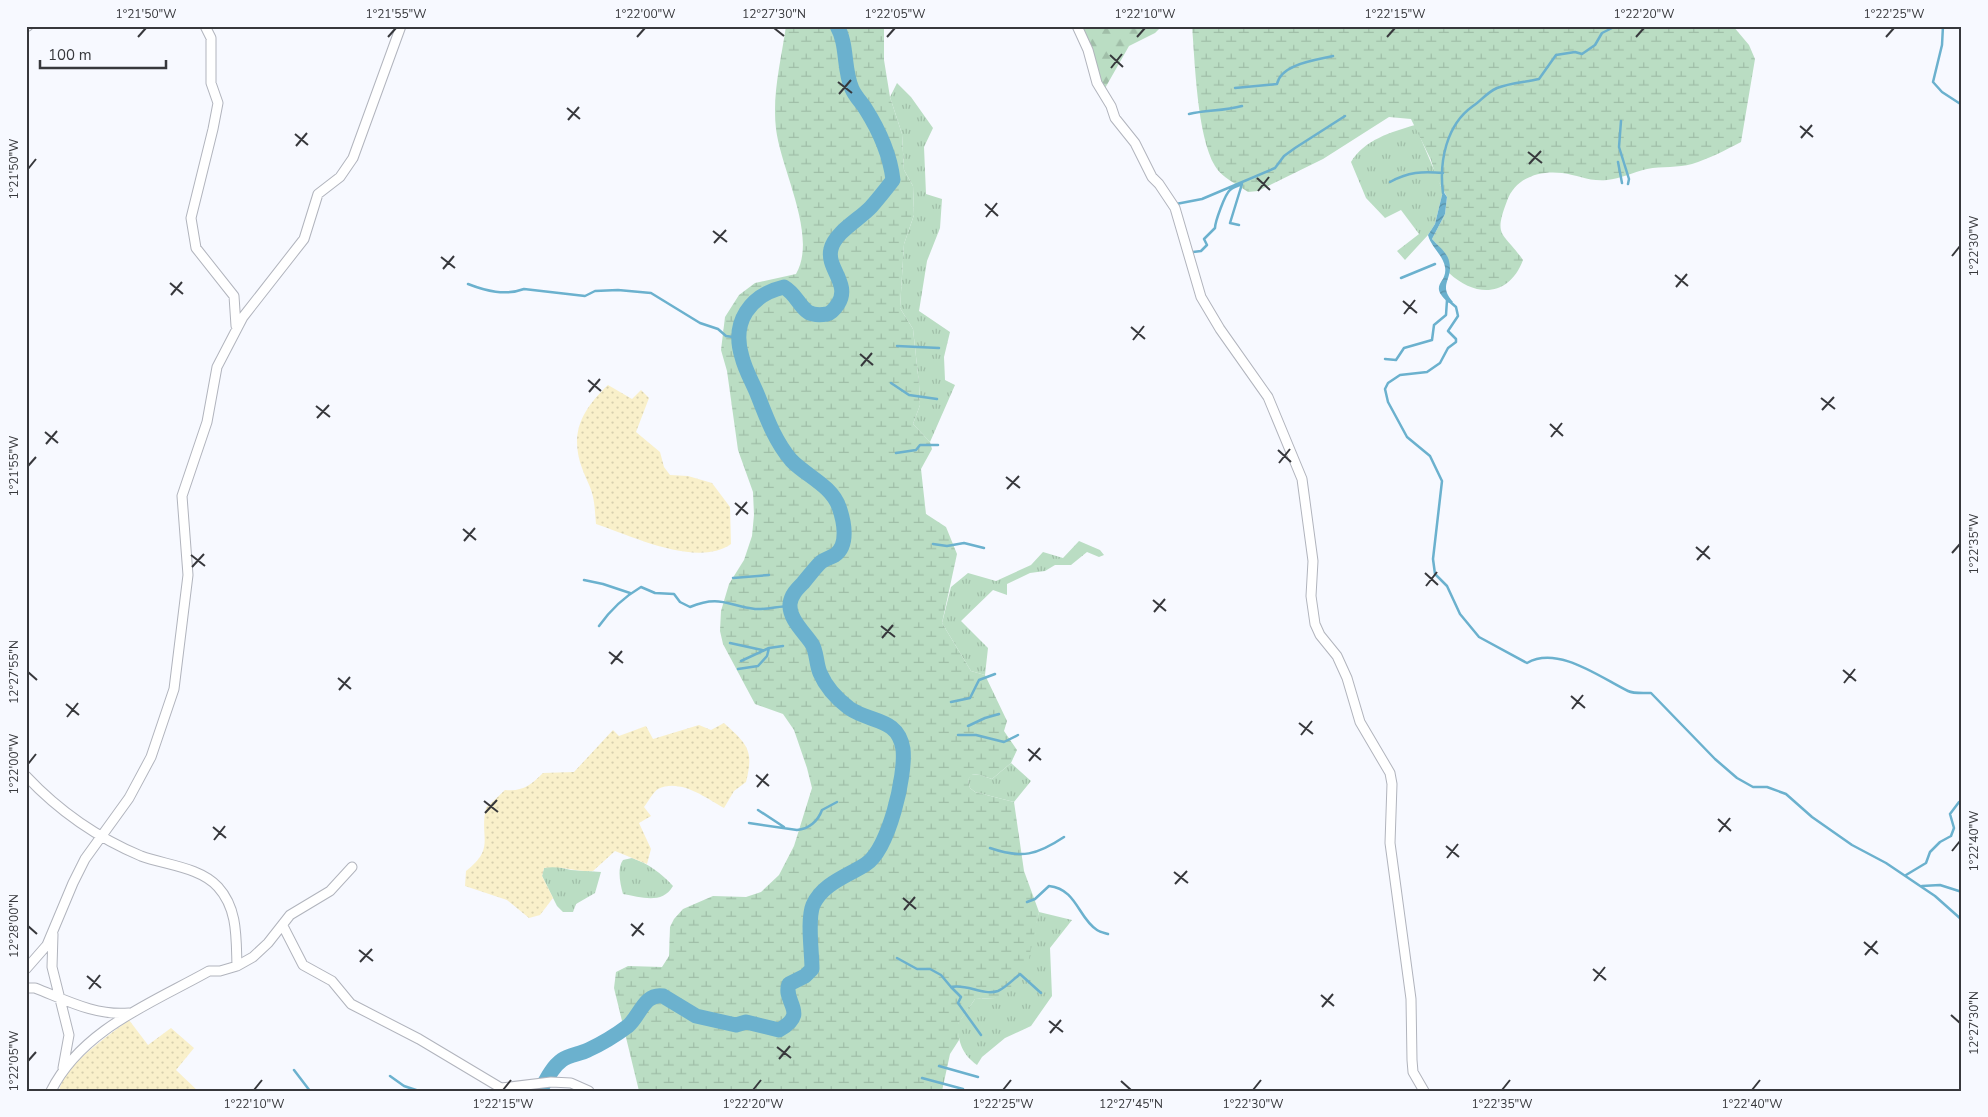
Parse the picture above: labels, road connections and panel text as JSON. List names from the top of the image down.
{
  "scale_bar": "100 m",
  "coordinates": [
    "1°21'50\"W",
    "1°21'55\"W",
    "1°22'00\"W",
    "12°27'30\"N",
    "1°22'05\"W",
    "1°22'10\"W",
    "1°22'15\"W",
    "1°22'20\"W",
    "1°22'25\"W",
    "1°22'30\"W",
    "1°22'35\"W",
    "12°27'55\"N",
    "1°22'40\"W",
    "12°28'00\"N",
    "12°27'45\"N"
  ]
}
